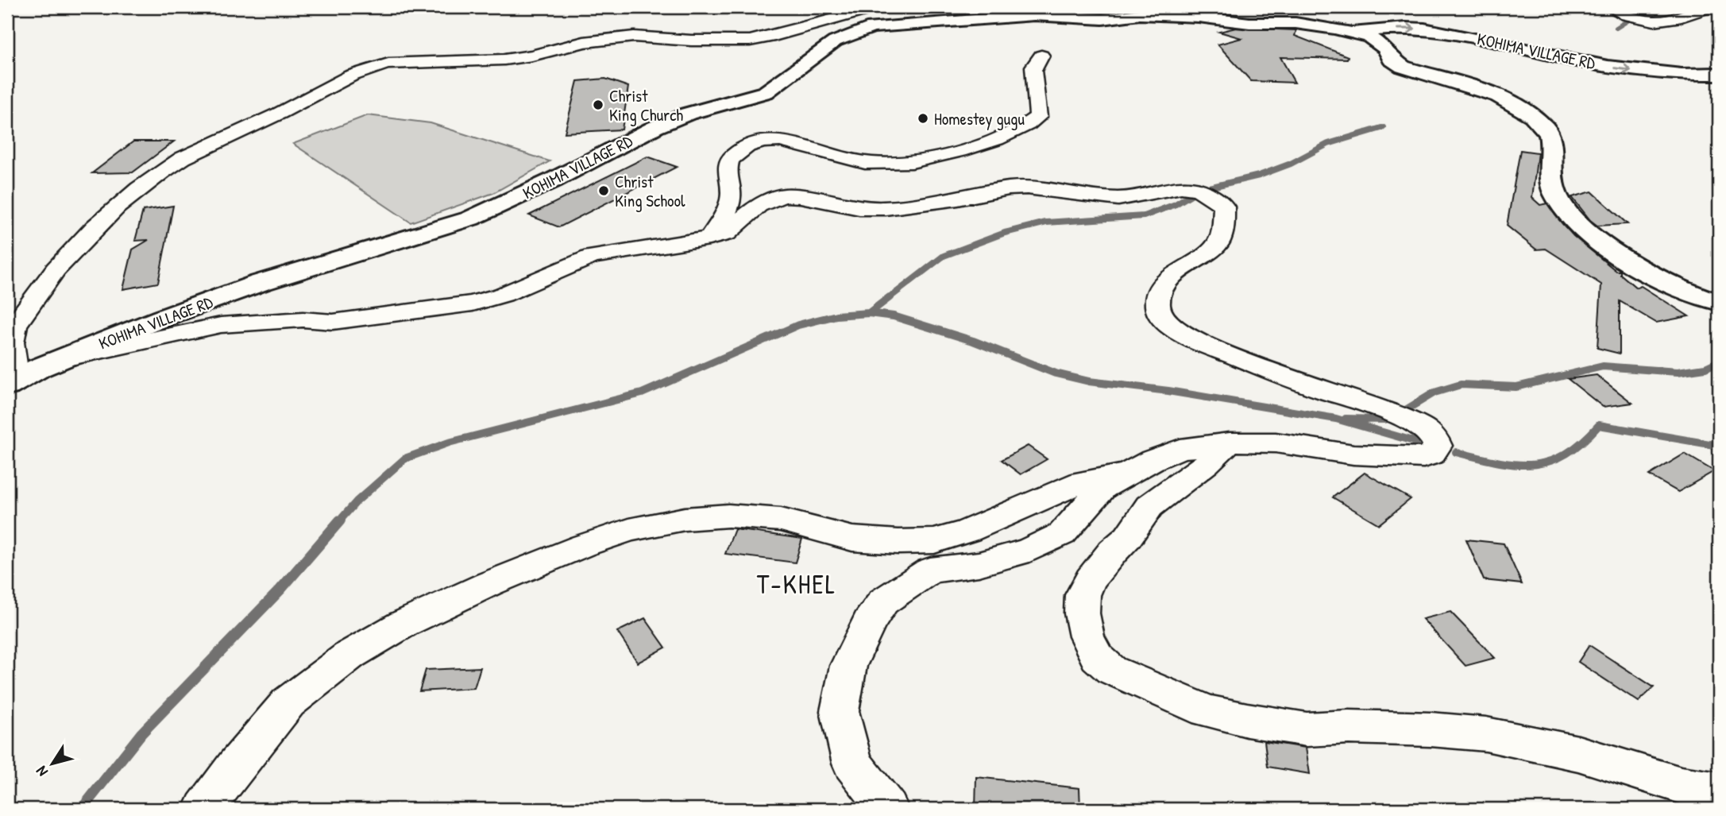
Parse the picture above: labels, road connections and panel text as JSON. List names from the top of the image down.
{
  "streets": {
    "main road": ["KOHIMA VILLAGE RD"]
  },
  "districts": ["T-KHEL"],
  "places": ["Christ King Church", "Homestey gugu", "Christ King School"],
  "north": "bottom left"
}
